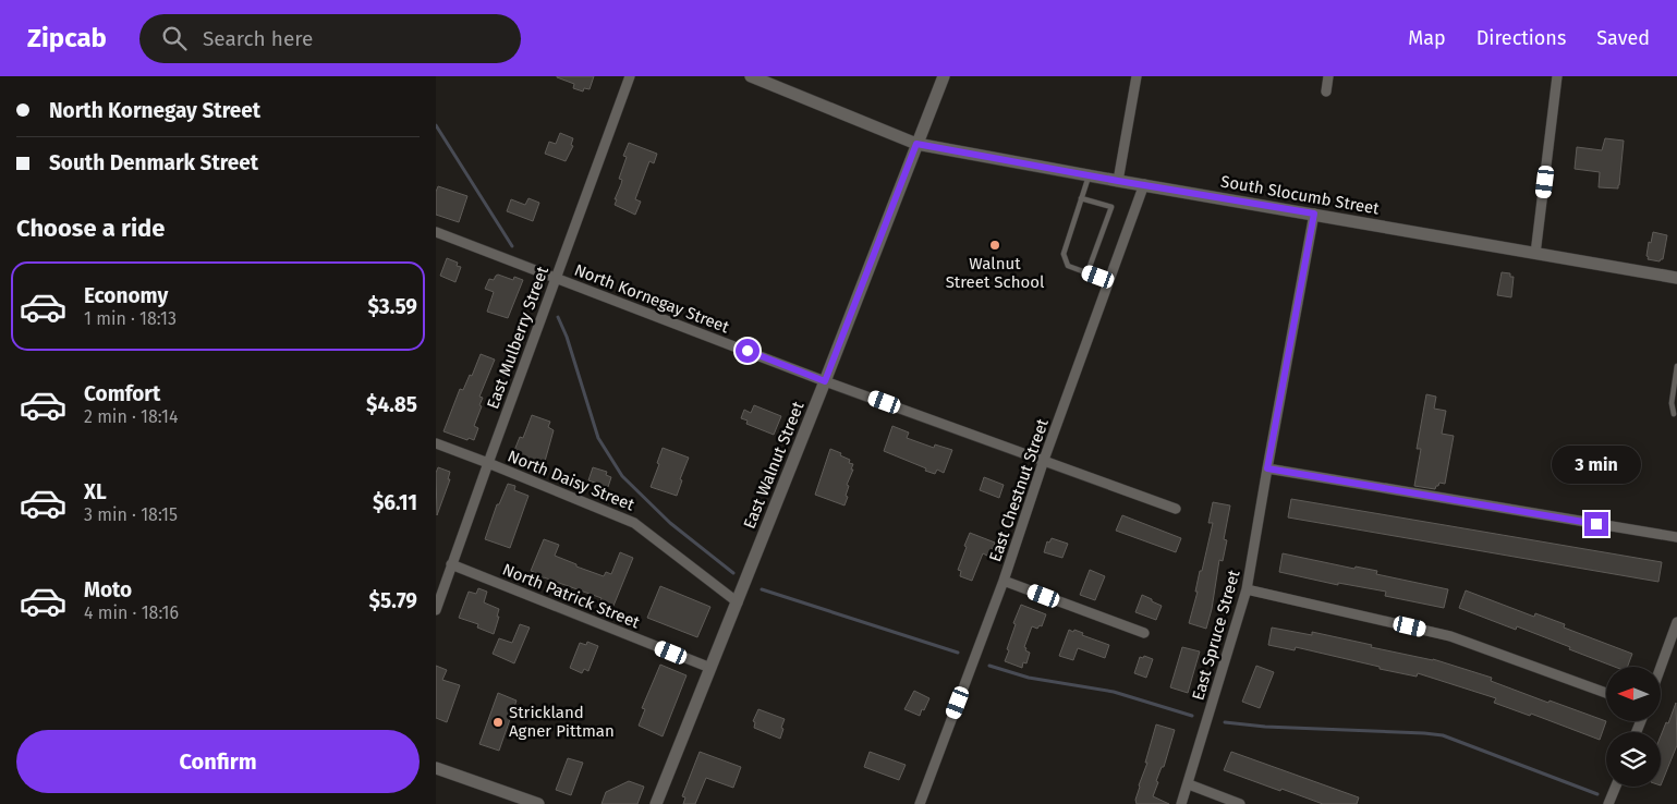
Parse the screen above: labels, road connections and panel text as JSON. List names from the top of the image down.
{
  "streets": {
    "street": [
      "South Slocumb Street",
      "North Kornegay Street",
      "East Mulberry Street",
      "East Walnut Street",
      "North Daisy Street",
      "East Chestnut Street",
      "North Patrick Street",
      "East Spruce Street"
    ]
  },
  "crossings": [
    ["South Slocumb Street", "East Walnut Street"],
    ["South Slocumb Street", "East Chestnut Street"],
    ["South Slocumb Street", "East Spruce Street"],
    ["North Kornegay Street", "East Mulberry Street"],
    ["North Kornegay Street", "East Walnut Street"],
    ["North Kornegay Street", "East Chestnut Street"],
    ["East Mulberry Street", "North Daisy Street"],
    ["East Mulberry Street", "North Patrick Street"],
    ["East Walnut Street", "North Daisy Street"],
    ["East Walnut Street", "North Patrick Street"]
  ],
  "places": ["Walnut Street School", "Strickland Agner Pittman"],
  "north": "left",
  "page": {
    "header": "Zipcab",
    "search": "Search here",
    "nav": ["Map", "Directions", "Saved"],
    "banner": ["North Kornegay Street", "South Denmark Street"],
    "heading": "Choose a ride",
    "list": [
      {
        "name": "Economy",
        "note": "1 min · 18:13",
        "value": "$3.59"
      },
      {
        "name": "Comfort",
        "note": "2 min · 18:14",
        "value": "$4.85"
      },
      {
        "name": "XL",
        "note": "3 min · 18:15",
        "value": "$6.11"
      },
      {
        "name": "Moto",
        "note": "4 min · 18:16",
        "value": "$5.79"
      }
    ],
    "bubble": "3 min",
    "buttons": "Confirm"
  }
}
